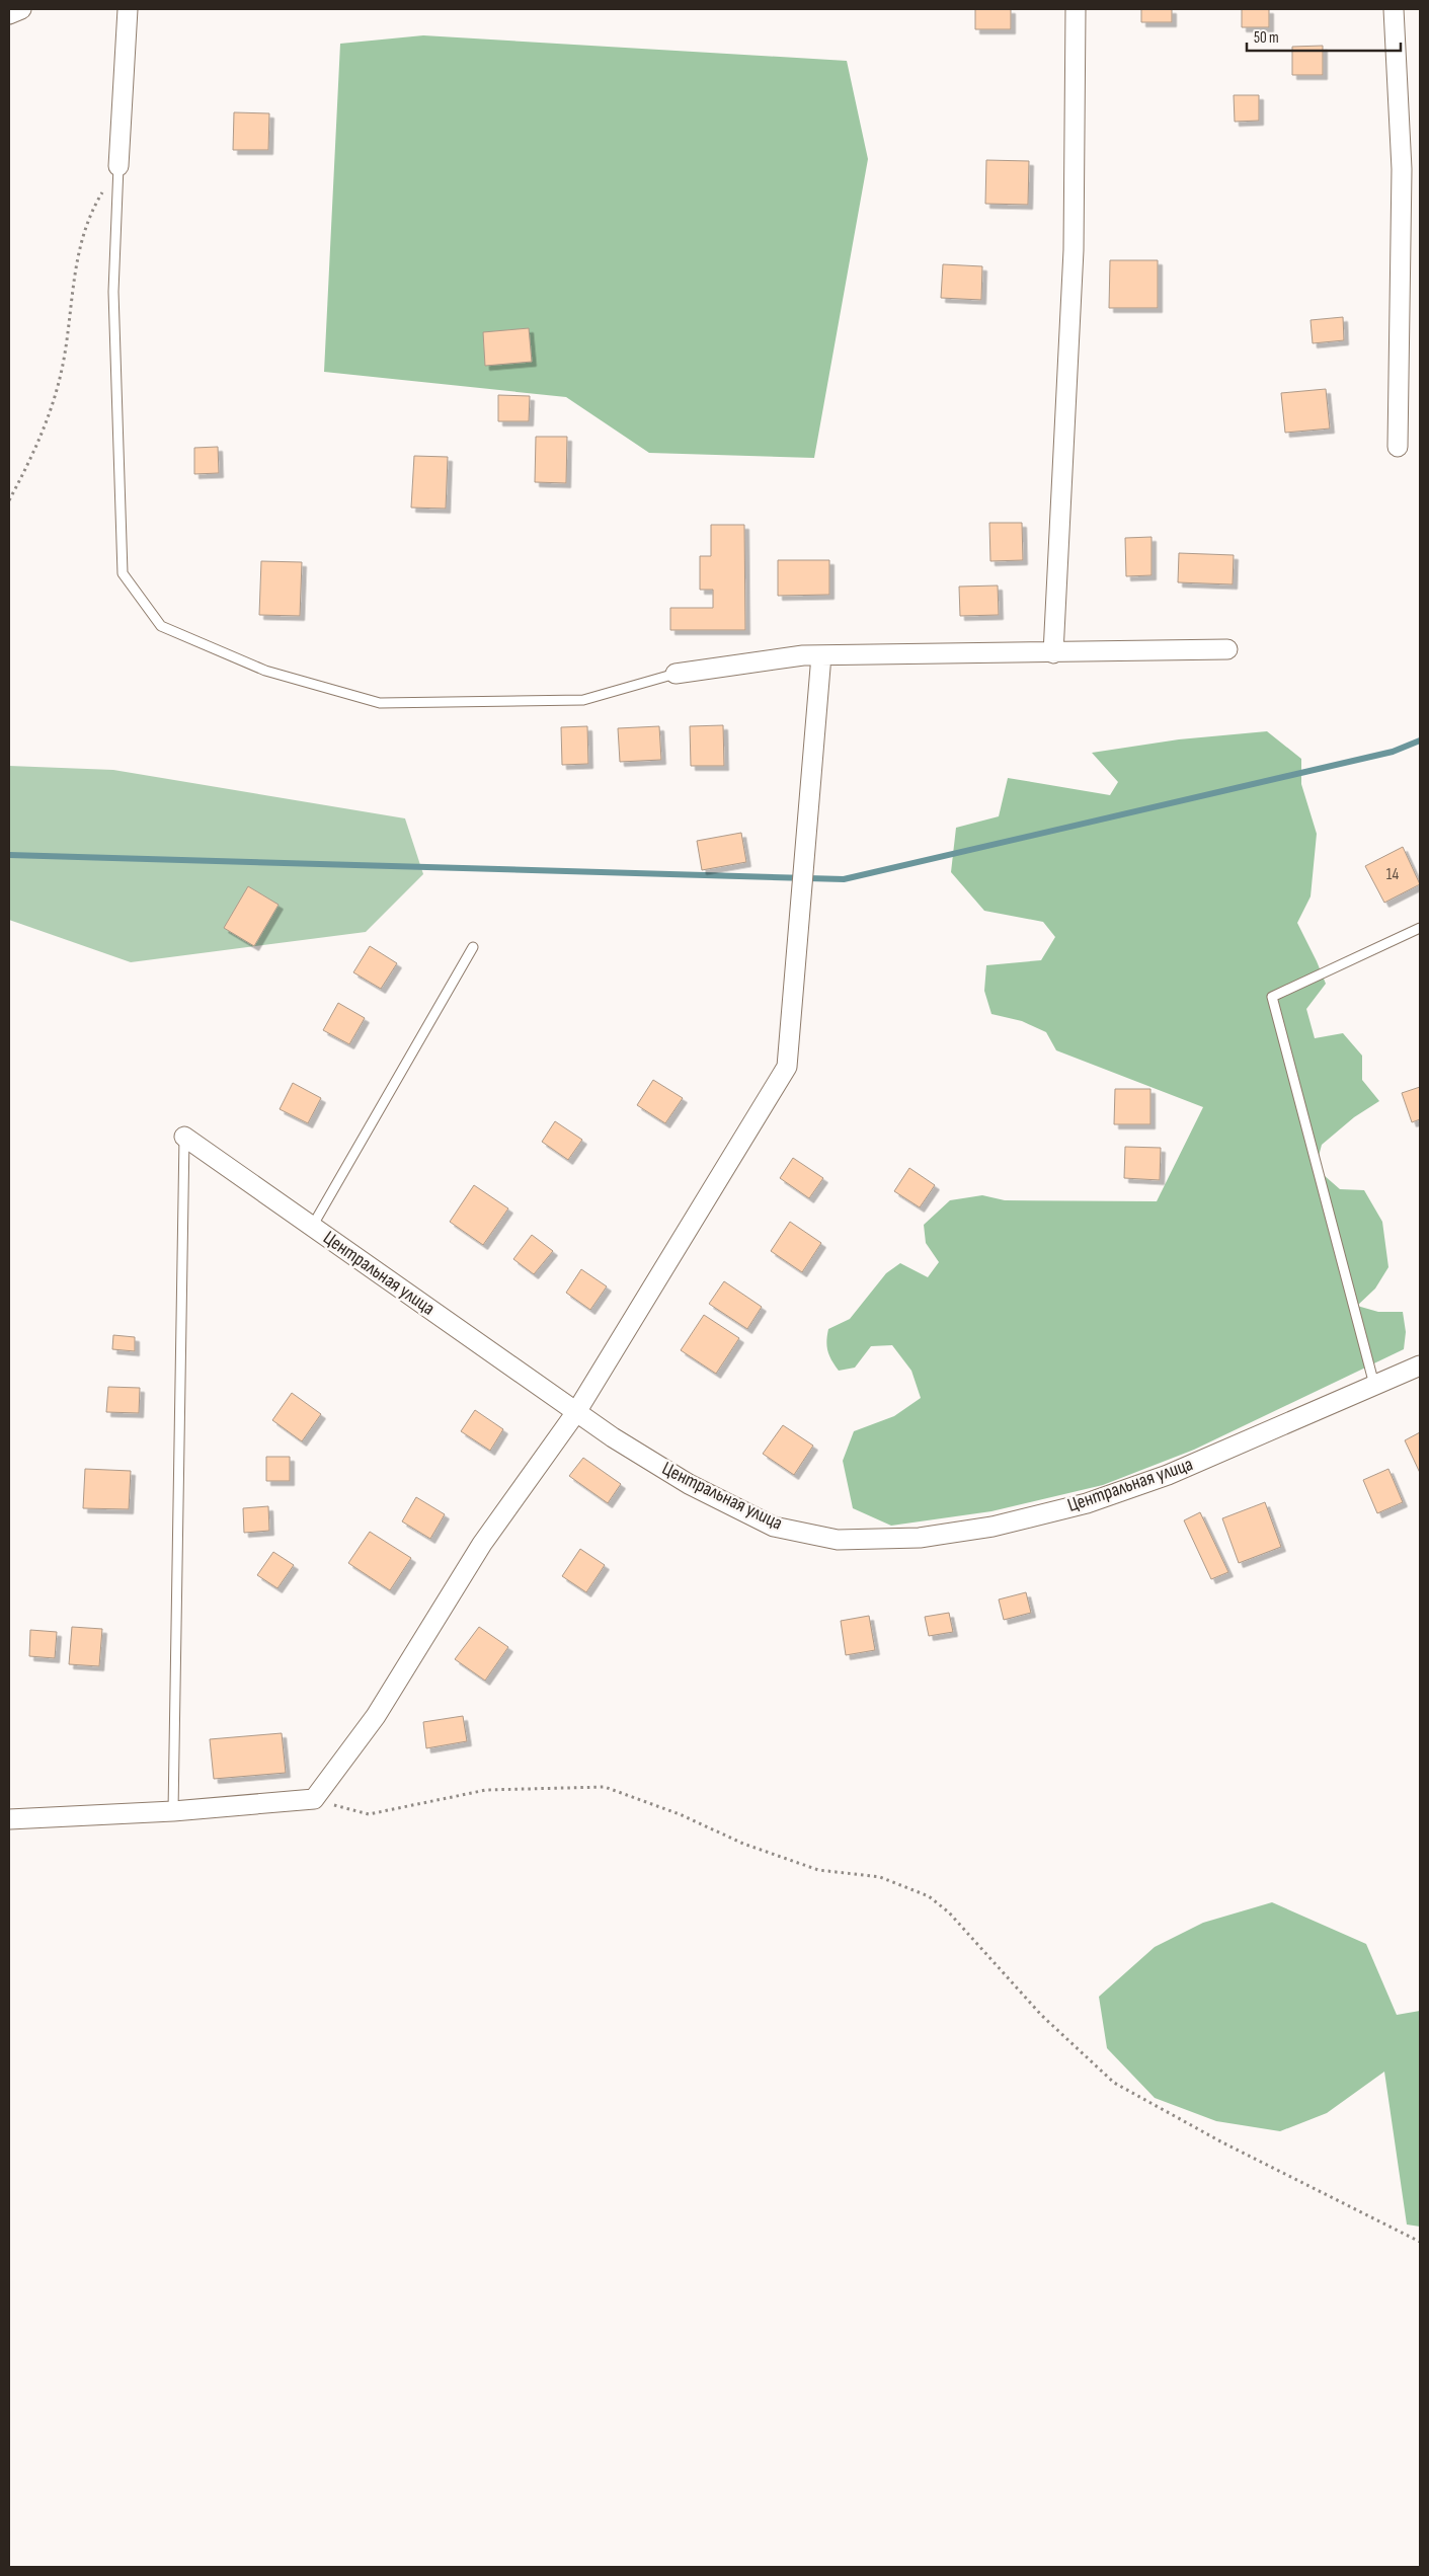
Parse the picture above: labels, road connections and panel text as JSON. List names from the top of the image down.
{
  "streets": {
    "street": ["Центральная улица"]
  },
  "house_numbers": ["14"],
  "scale_bar": "50 m"
}
